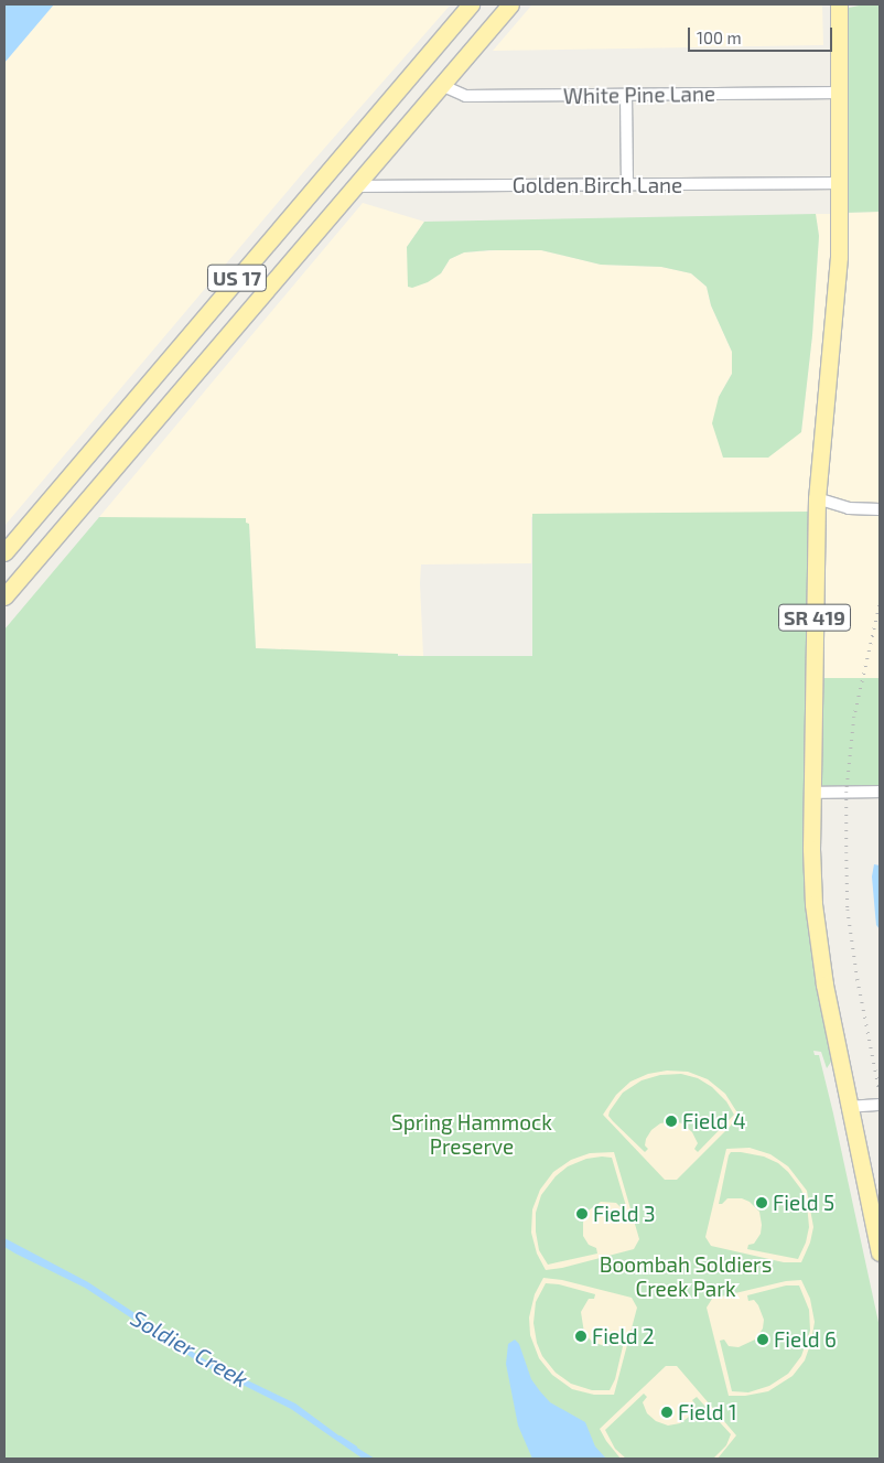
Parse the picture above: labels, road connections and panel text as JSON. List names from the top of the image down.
{
  "streets": {
    "main road": ["US 17", "SR 419"],
    "street": ["White Pine Lane", "Golden Birch Lane"]
  },
  "crossings": [
    ["White Pine Lane", "US 17"],
    ["White Pine Lane", "SR 419"],
    ["Golden Birch Lane", "US 17"],
    ["Golden Birch Lane", "SR 419"]
  ],
  "water": ["Soldier Creek"],
  "parks": ["Spring Hammock Preserve", "Boombah Soldiers Creek Park"],
  "places": [
    "Field 4",
    "Field 5",
    "Field 3",
    "Field 2",
    "Field 6",
    "Field 1"
  ],
  "scale_bar": "100 m"
}
